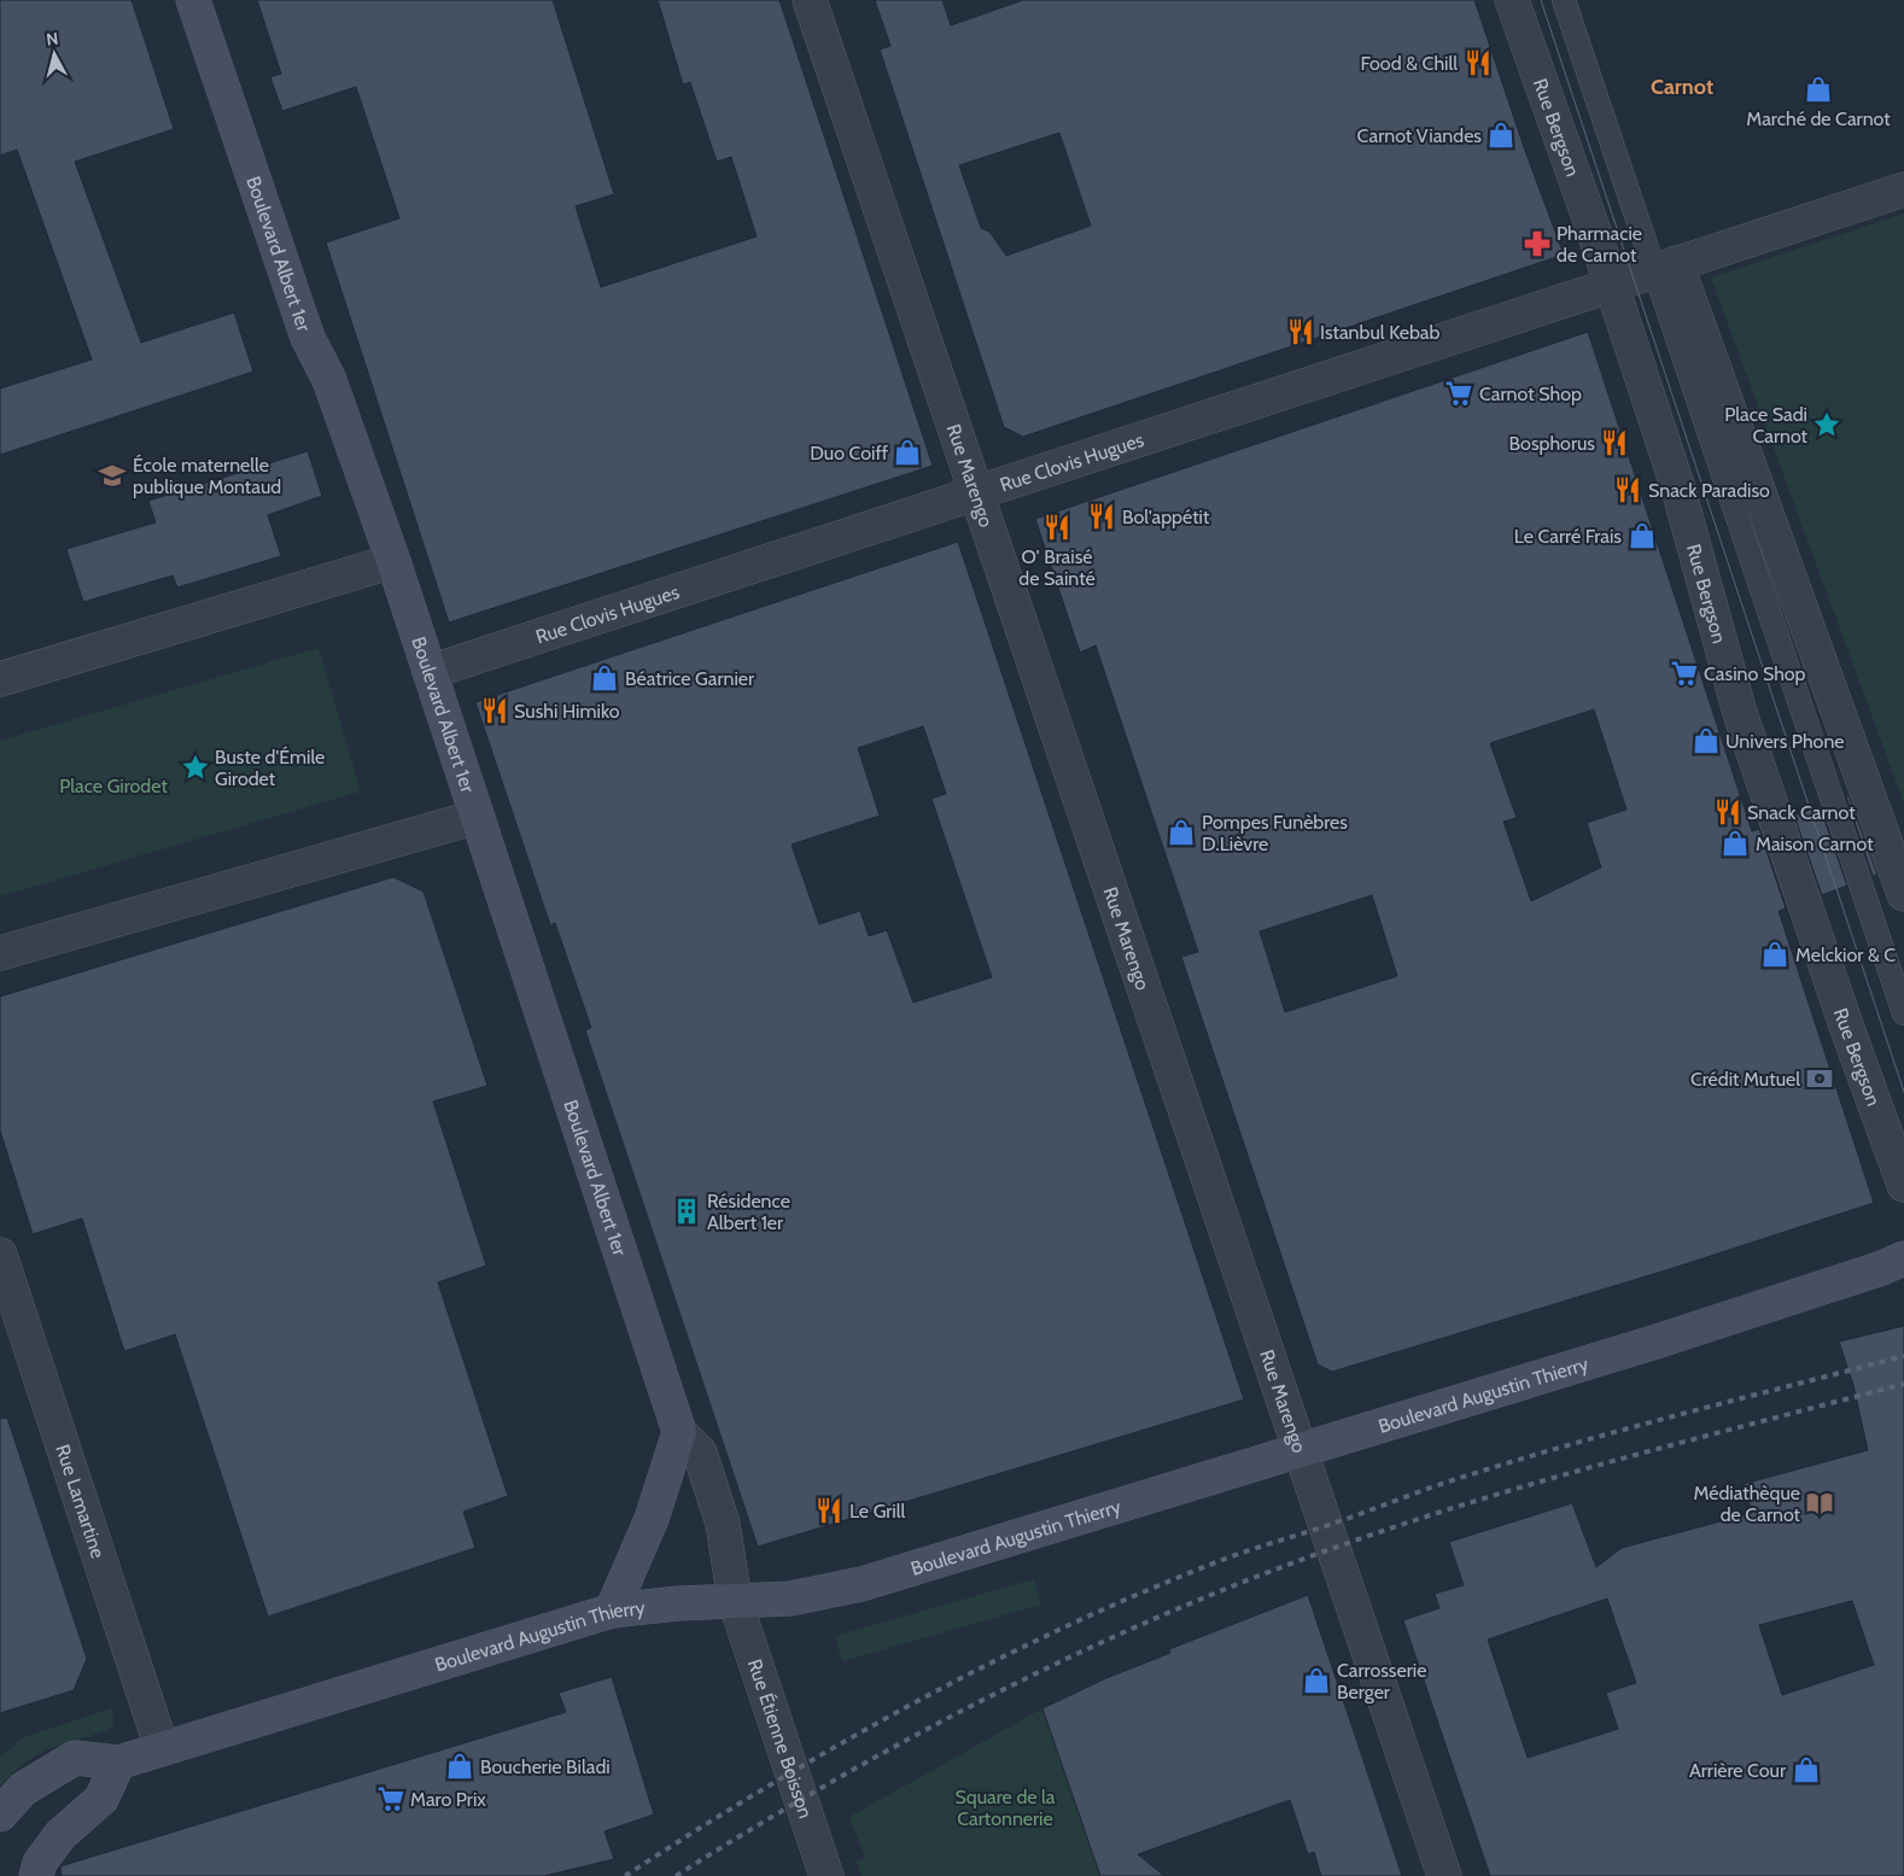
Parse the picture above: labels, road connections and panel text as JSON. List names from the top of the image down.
{
  "streets": {
    "main road": ["Boulevard Albert 1er", "Boulevard Augustin Thierry"],
    "street": [
      "Rue Bergson",
      "Rue Clovis Hugues",
      "Rue Marengo",
      "Rue Lamartine",
      "Rue Étienne Boisson"
    ]
  },
  "crossings": [
    ["Rue Bergson", "Rue Clovis Hugues"],
    ["Boulevard Albert 1er", "Rue Clovis Hugues"],
    ["Boulevard Albert 1er", "Boulevard Augustin Thierry"],
    ["Boulevard Albert 1er", "Rue Étienne Boisson"],
    ["Rue Clovis Hugues", "Rue Marengo"],
    ["Rue Marengo", "Boulevard Augustin Thierry"],
    ["Boulevard Augustin Thierry", "Rue Lamartine"],
    ["Boulevard Augustin Thierry", "Rue Étienne Boisson"]
  ],
  "districts": ["Carnot"],
  "parks": ["Place Girodet", "Square de la Cartonnerie"],
  "places": {
    "restaurant": [
      "Food & Chill",
      "Istanbul Kebab",
      "Bosphorus",
      "Snack Paradiso",
      "Bol'appétit",
      "O' Braisé de Sainté",
      "Sushi Himiko",
      "Snack Carnot",
      "Le Grill"
    ],
    "shop": [
      "Marché de Carnot",
      "Carnot Viandes",
      "Duo Coiff",
      "Le Carré Frais",
      "Béatrice Garnier",
      "Univers Phone",
      "Pompes Funèbres D.Lièvre",
      "Maison Carnot",
      "Melckior & C",
      "Carrosserie Berger",
      "Boucherie Biladi",
      "Arrière Cour"
    ],
    "pharmacy": ["Pharmacie de Carnot"],
    "supermarket": ["Carnot Shop", "Casino Shop", "Maro Prix"],
    "place": ["Place Sadi Carnot", "Buste d'Émile Girodet"],
    "school or university": ["École maternelle publique Montaud"],
    "bank": ["Crédit Mutuel"],
    "building": ["Résidence Albert 1er"],
    "library": ["Médiathèque de Carnot"]
  },
  "north": "top"
}
